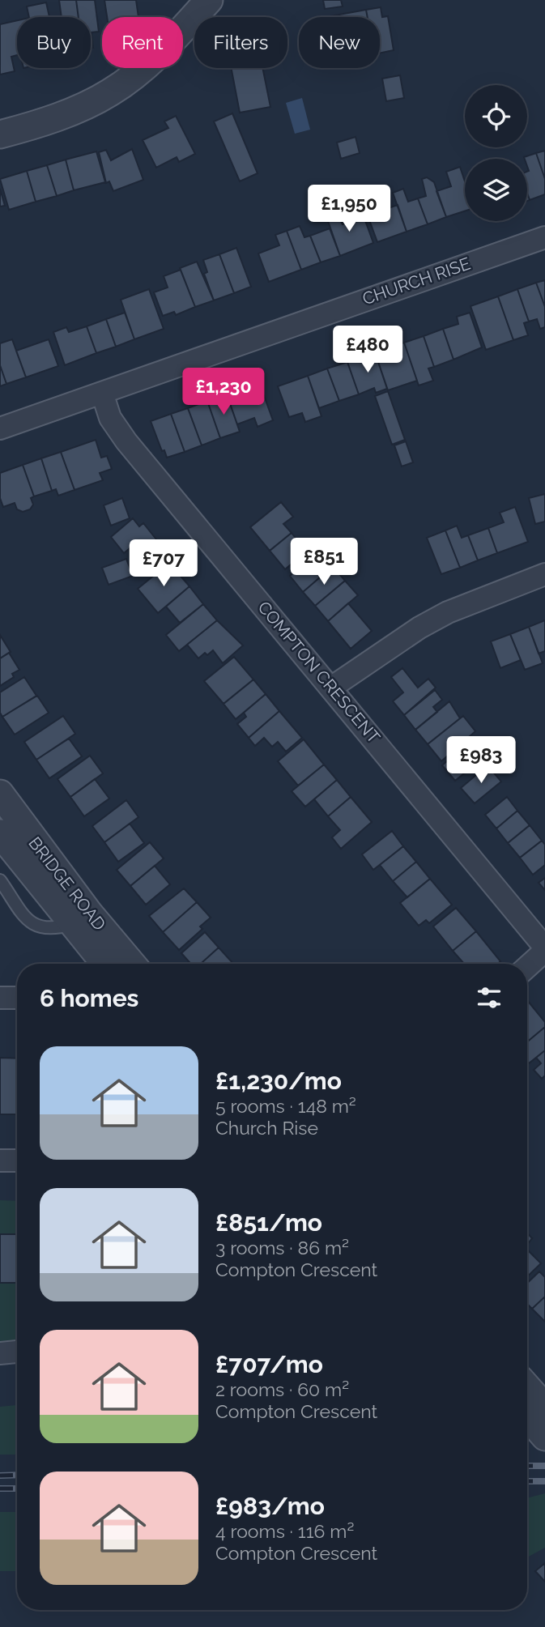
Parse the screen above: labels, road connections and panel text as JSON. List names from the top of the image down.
{
  "streets": {
    "street": ["CHURCH RISE", "COMPTON CRESCENT", "BRIDGE ROAD"]
  },
  "crossings": [
    ["CHURCH RISE", "COMPTON CRESCENT"]
  ],
  "page": {
    "chip": [
      "Buy",
      "Rent",
      "Filters",
      "New"
    ],
    "price": [
      "£1,950",
      "£480",
      "£1,230",
      "£851",
      "£707",
      "£983"
    ],
    "heading": "6 homes",
    "list": [
      {
        "name": "£1,230/mo",
        "note": "5 rooms · 148 m² · Church Rise"
      },
      {
        "name": "£851/mo",
        "note": "3 rooms · 86 m² · Compton Crescent"
      },
      {
        "name": "£707/mo",
        "note": "2 rooms · 60 m² · Compton Crescent"
      },
      {
        "name": "£983/mo",
        "note": "4 rooms · 116 m² · Compton Crescent"
      }
    ]
  }
}
